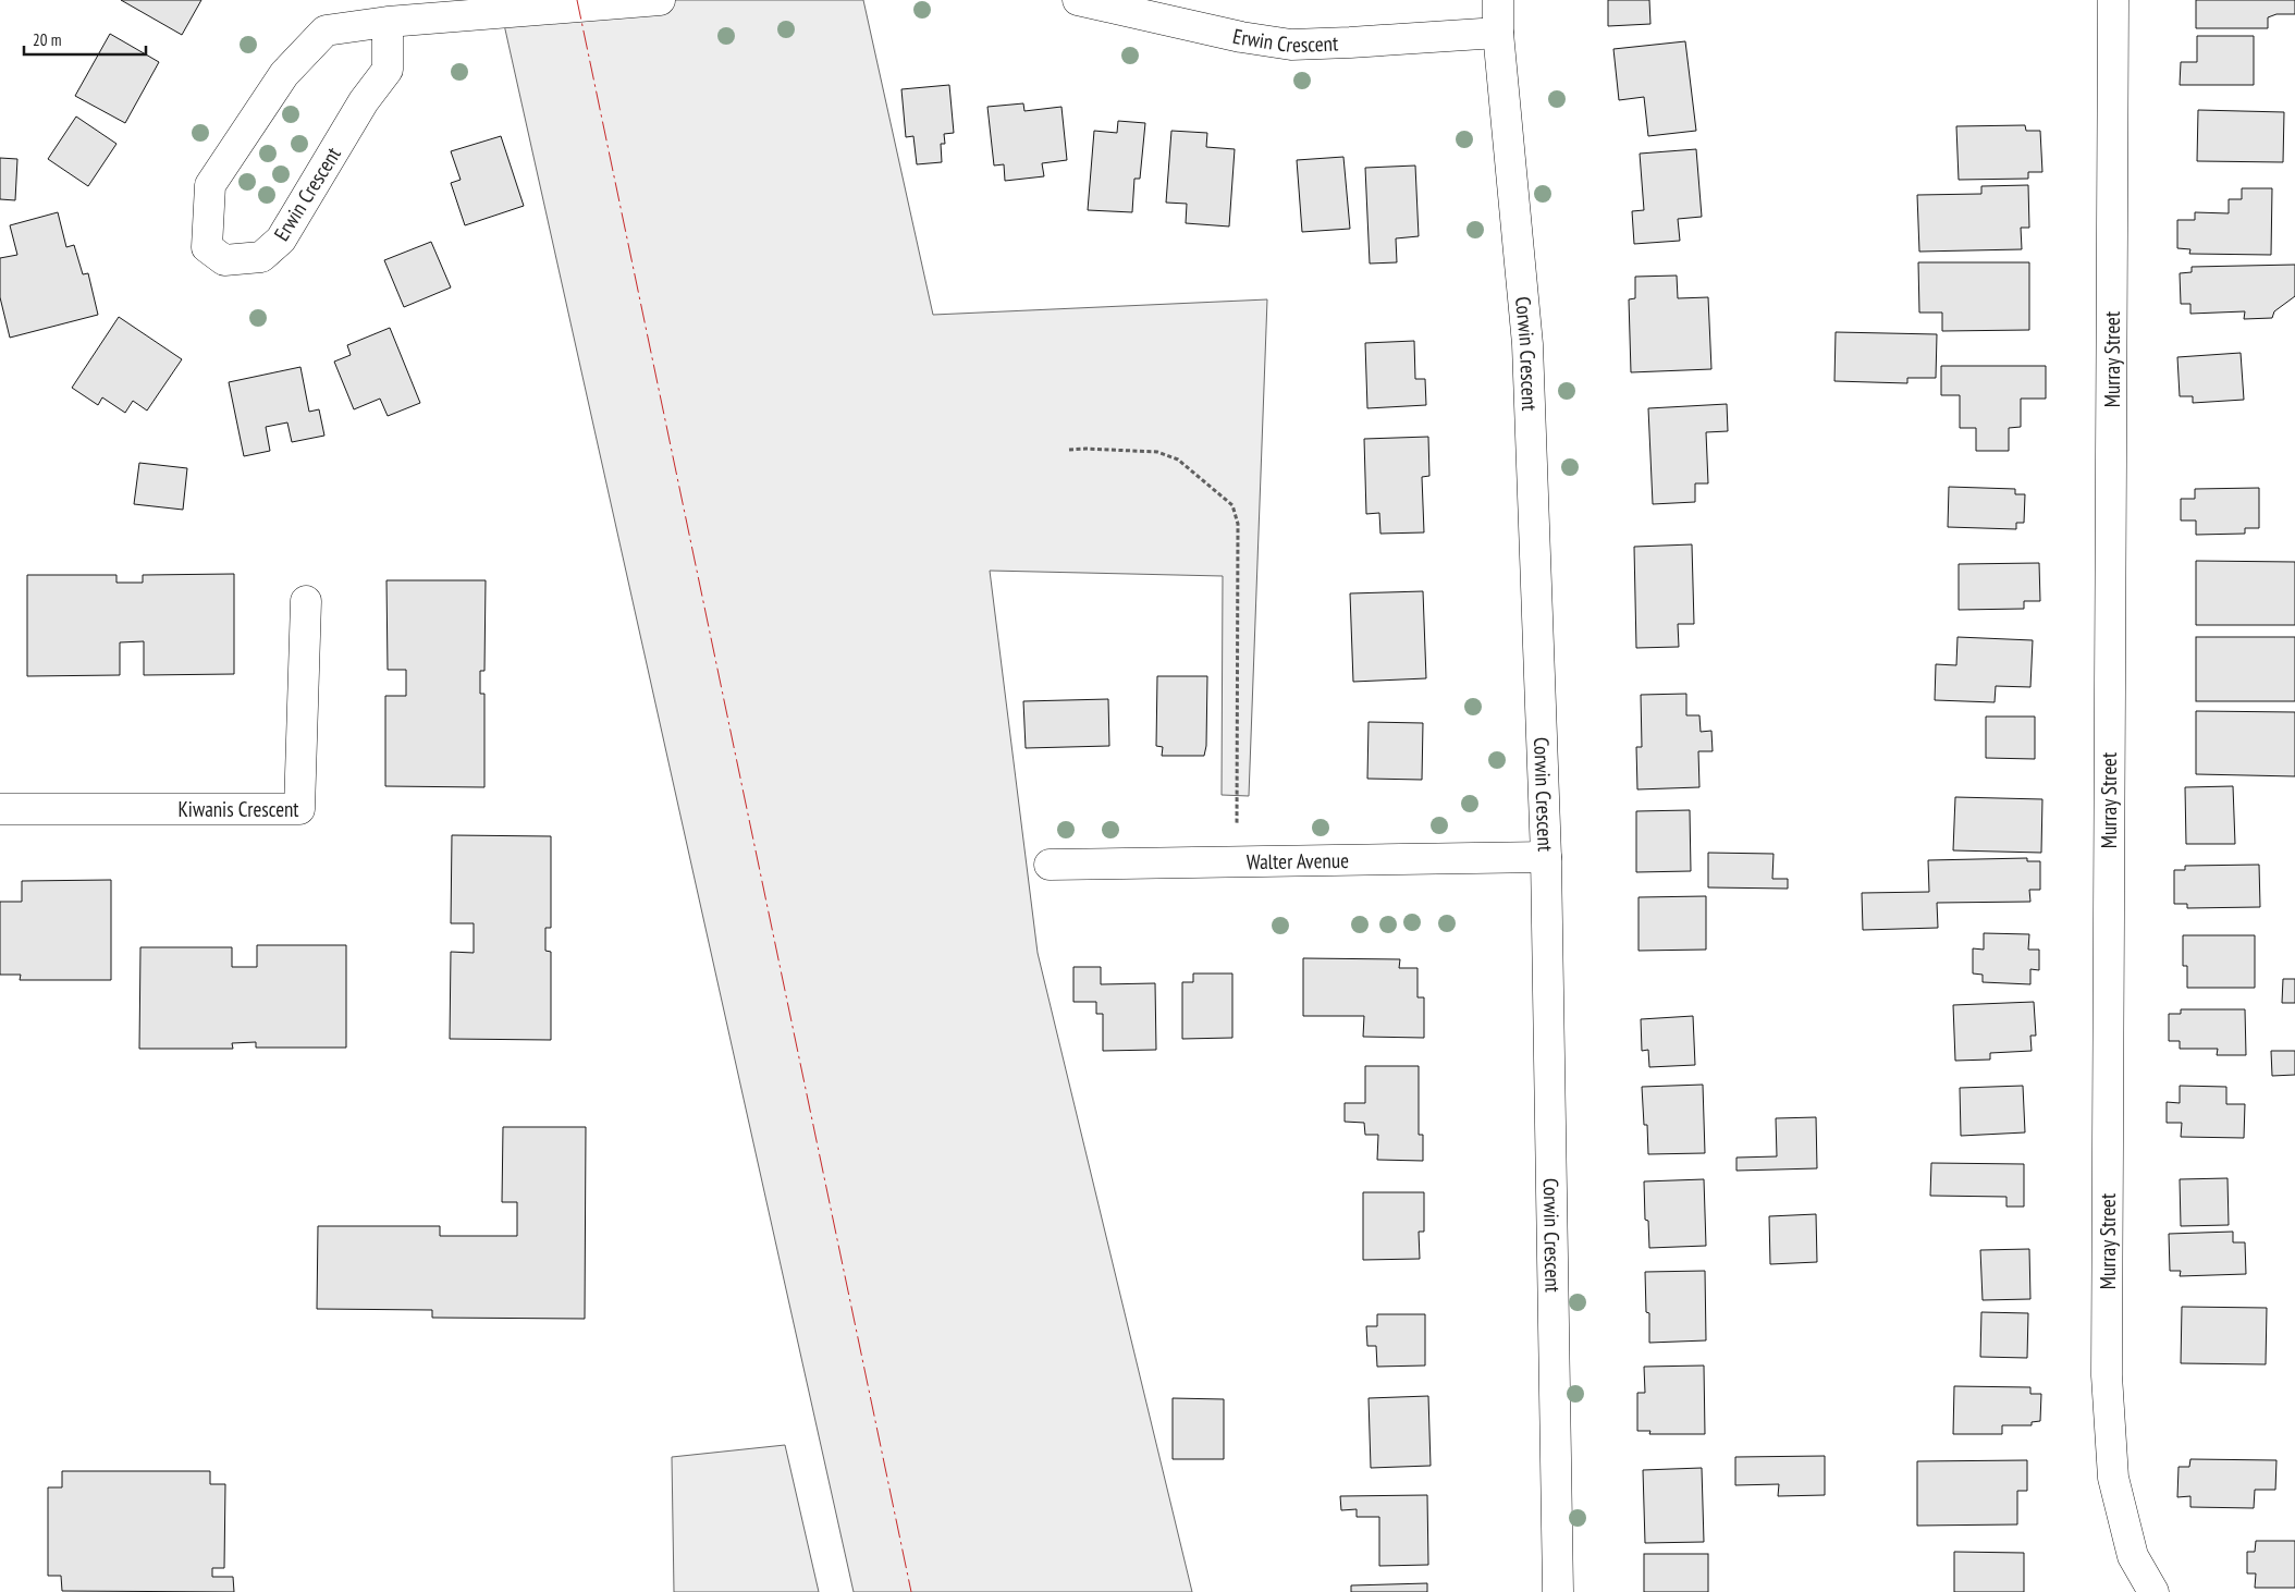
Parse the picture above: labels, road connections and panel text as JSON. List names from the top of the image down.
{
  "streets": {
    "street": [
      "Erwin Crescent",
      "Corwin Crescent",
      "Murray Street",
      "Kiwanis Crescent",
      "Walter Avenue"
    ]
  },
  "crossings": [
    ["Erwin Crescent", "Corwin Crescent"],
    ["Corwin Crescent", "Walter Avenue"]
  ],
  "scale_bar": "20 m"
}
